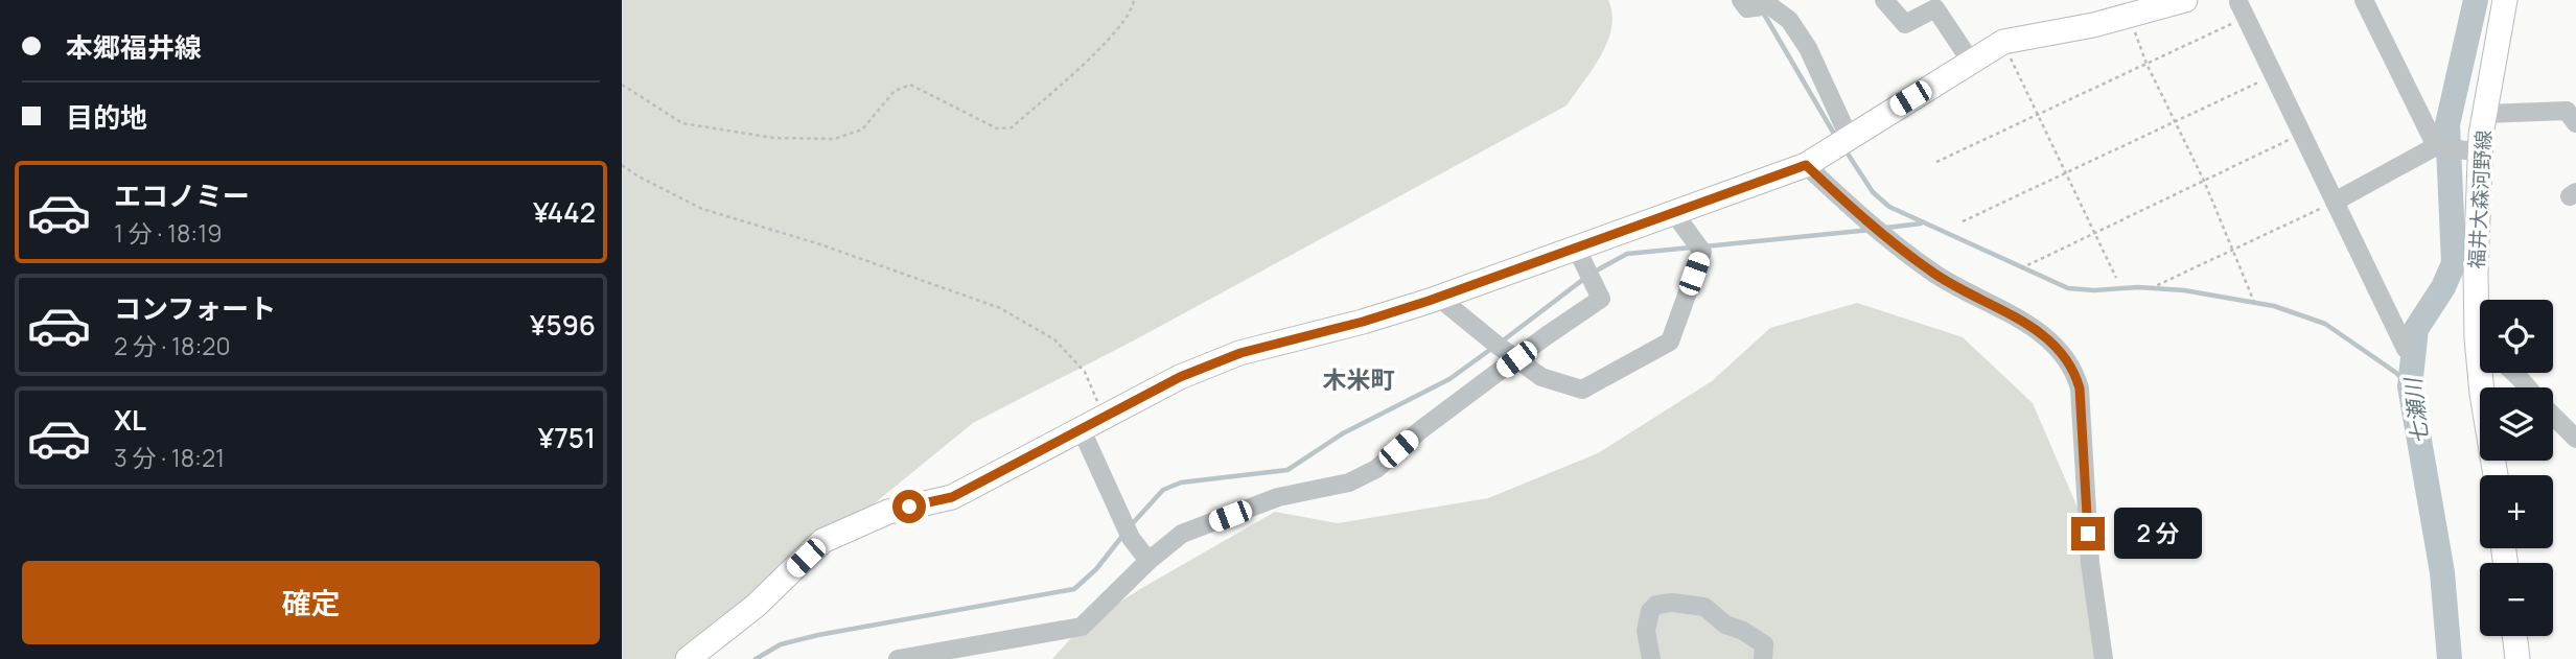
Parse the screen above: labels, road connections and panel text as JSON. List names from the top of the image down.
{
  "streets": {
    "main road": ["福井大森河野線"]
  },
  "districts": ["木米町"],
  "water": ["七瀬川"],
  "page": {
    "banner": ["本郷福井線", "目的地"],
    "list": [
      {
        "name": "エコノミー",
        "note": "1 分 · 18:19",
        "value": "¥442"
      },
      {
        "name": "コンフォート",
        "note": "2 分 · 18:20",
        "value": "¥596"
      },
      {
        "name": "XL",
        "note": "3 分 · 18:21",
        "value": "¥751"
      }
    ],
    "map_buttons": ["+", "−"],
    "bubble": "2 分",
    "buttons": "確定"
  }
}
